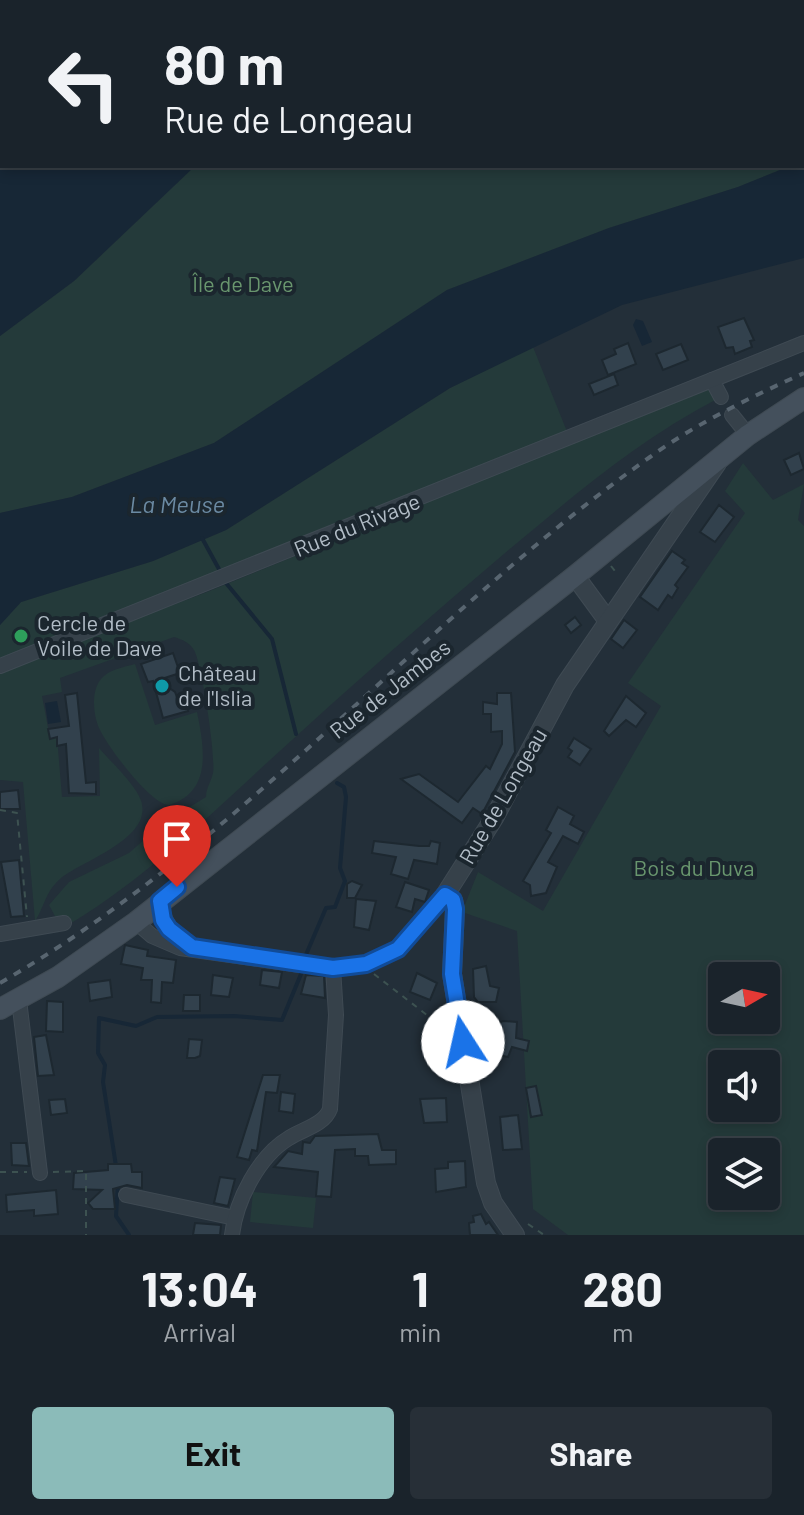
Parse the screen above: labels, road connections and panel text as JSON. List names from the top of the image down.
{
  "streets": {
    "main road": ["Rue de Jambes"],
    "street": ["Rue du Rivage", "Rue de Longeau"]
  },
  "crossings": [
    ["Rue de Jambes", "Rue de Longeau"]
  ],
  "water": ["La Meuse"],
  "parks": ["Île de Dave", "Bois du Duva"],
  "places": ["Cercle de Voile de Dave", "Château de l'Islia"],
  "north": "right",
  "page": {
    "turn": ["80 m", "Rue de Longeau"],
    "eta": [
      "13:04",
      "Arrival",
      "1",
      "min",
      "280",
      "m"
    ],
    "buttons": ["Exit", "Share"]
  }
}
